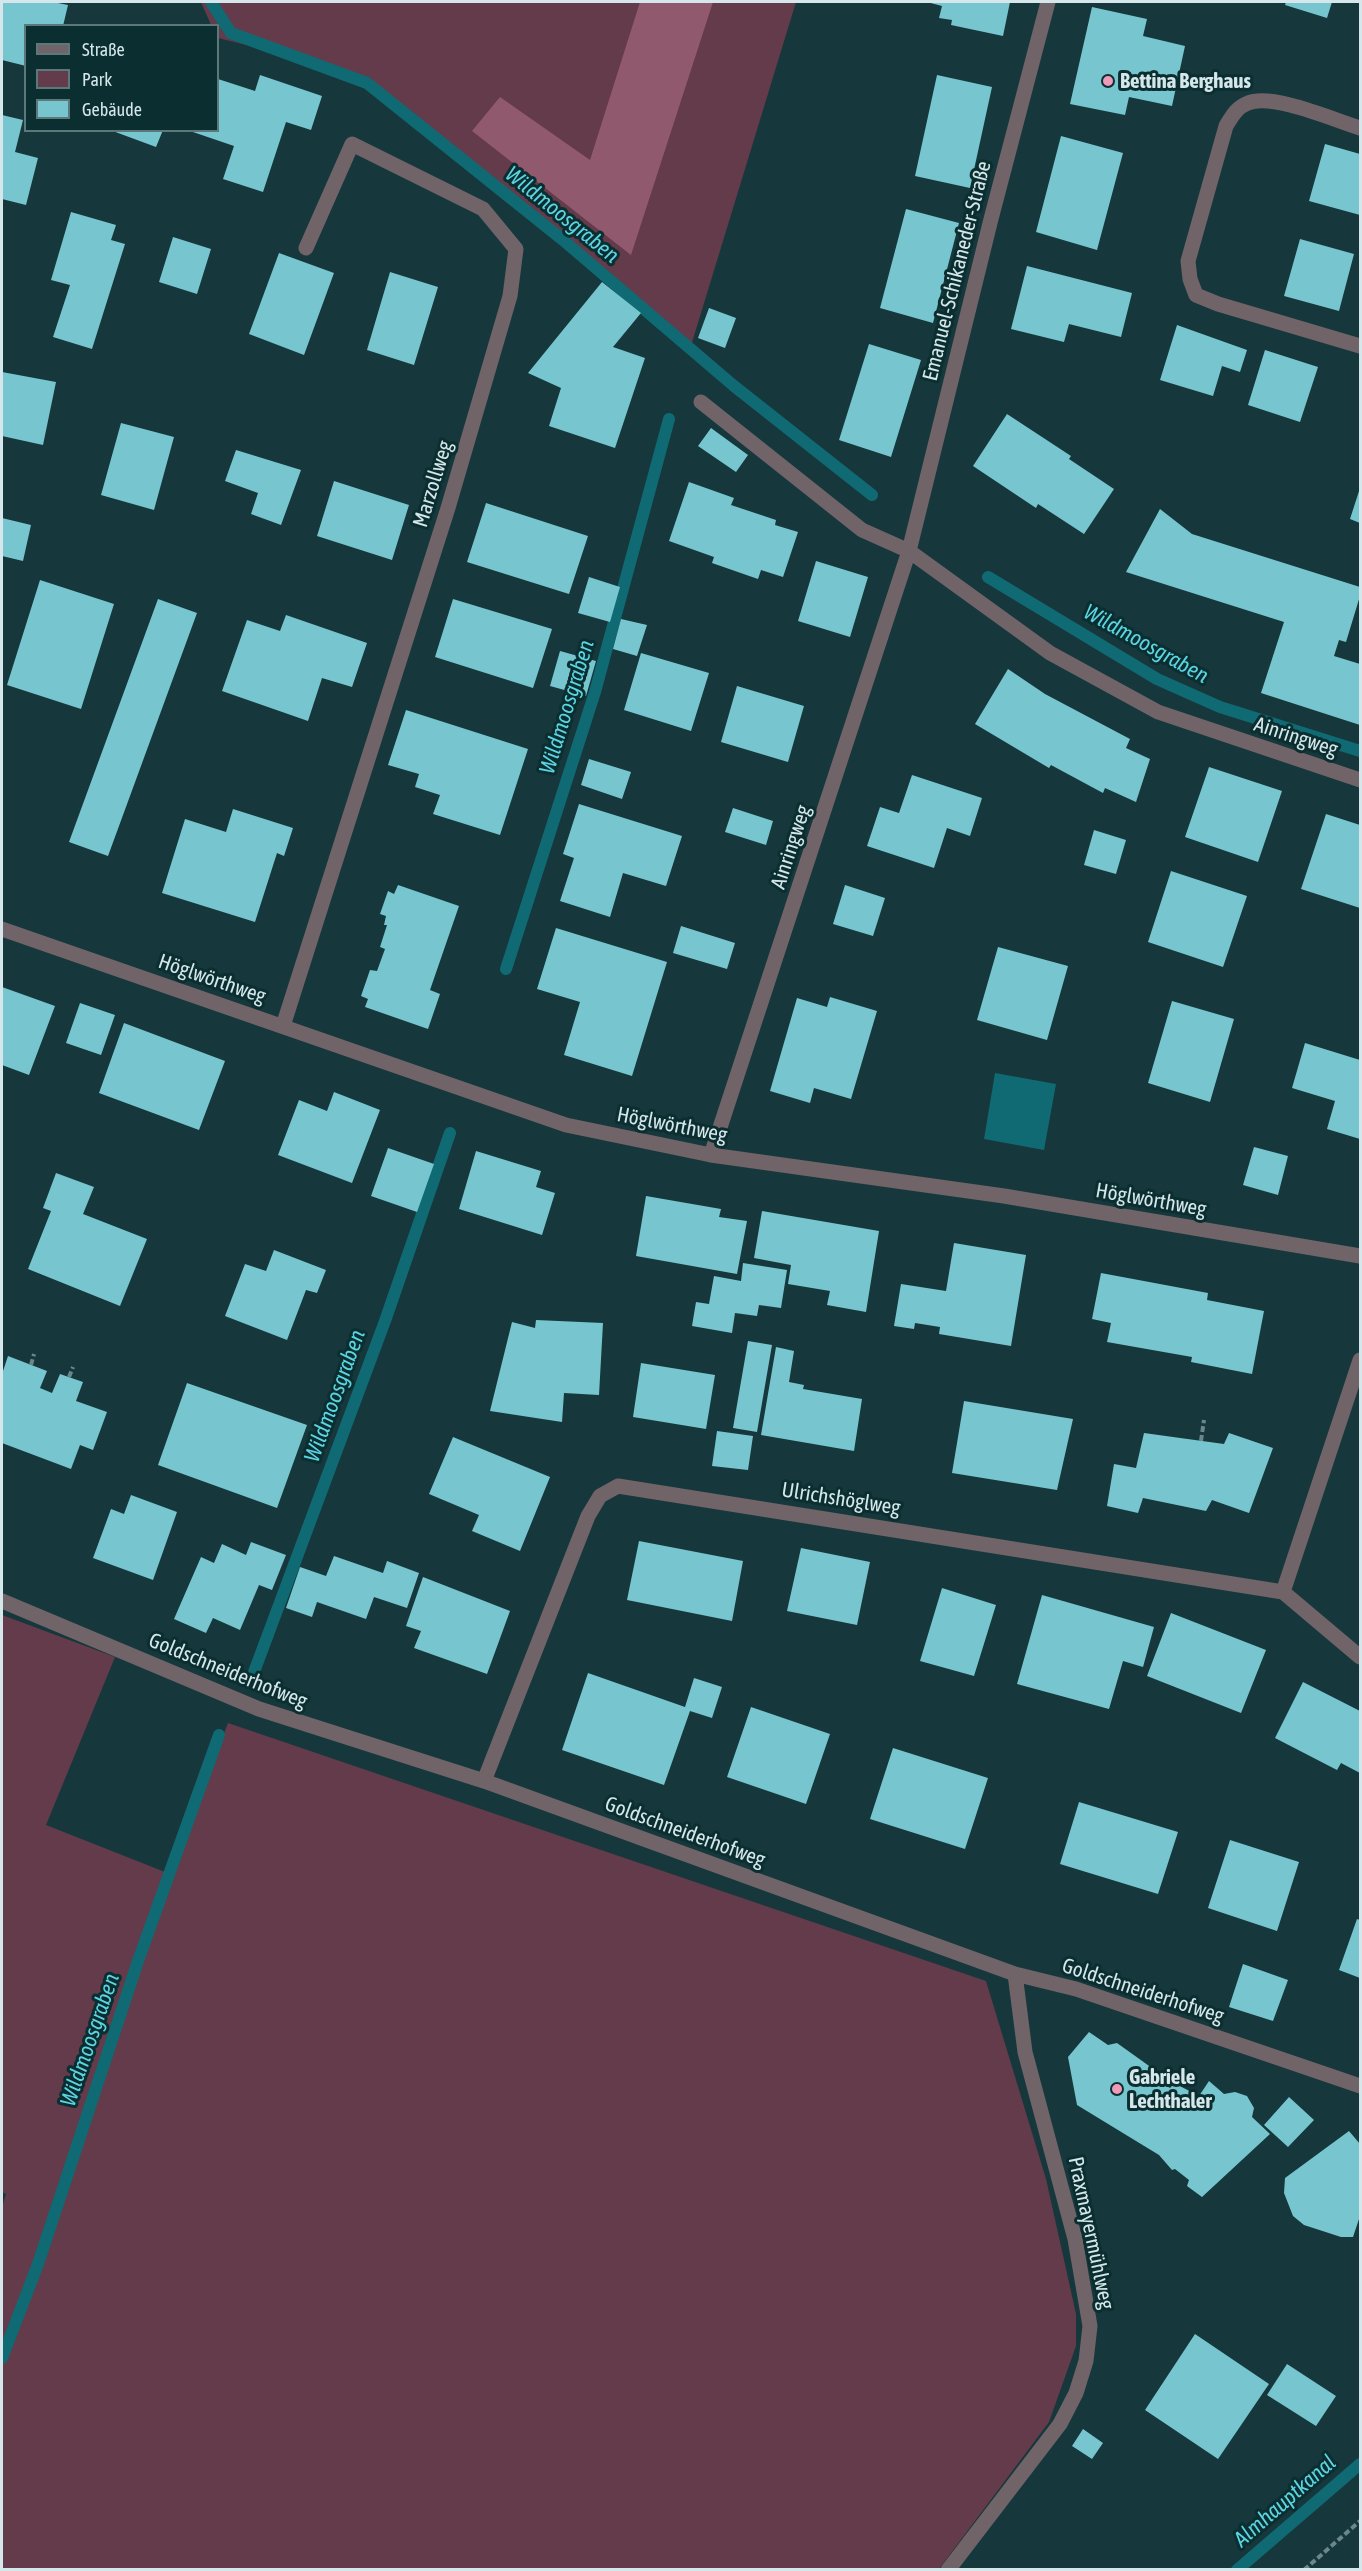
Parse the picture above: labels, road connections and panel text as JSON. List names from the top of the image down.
{
  "streets": {
    "street": [
      "Emanuel-Schikaneder-Straße",
      "Marzollweg",
      "Ainringweg",
      "Höglwörthweg",
      "Ulrichshöglweg",
      "Goldschneiderhofweg",
      "Praxmayermühlweg"
    ]
  },
  "crossings": [
    ["Emanuel-Schikaneder-Straße", "Ainringweg"],
    ["Marzollweg", "Höglwörthweg"],
    ["Ainringweg", "Höglwörthweg"],
    ["Ulrichshöglweg", "Goldschneiderhofweg"],
    ["Goldschneiderhofweg", "Praxmayermühlweg"]
  ],
  "water": ["Wildmoosgraben", "Almhauptkanal"],
  "places": ["Bettina Berghaus", "Gabriele Lechthaler"],
  "legend": ["Straße", "Park", "Gebäude"]
}
